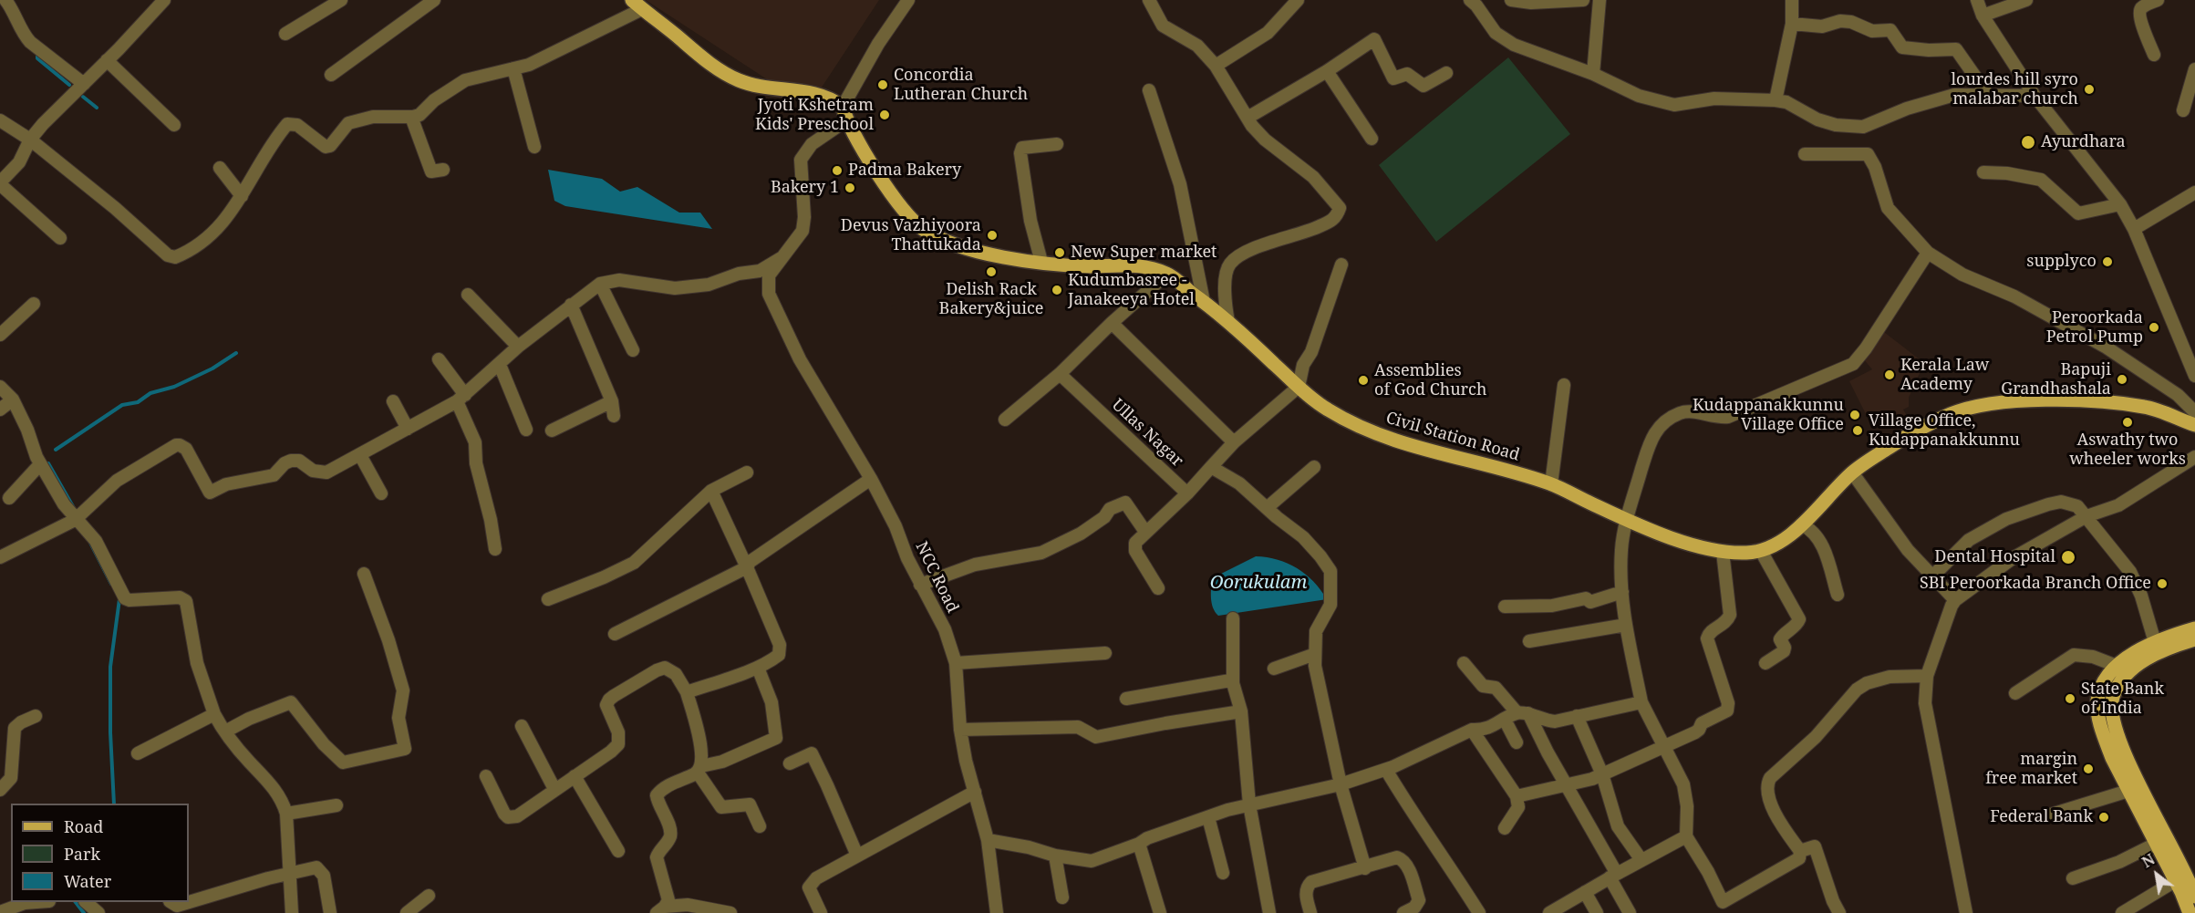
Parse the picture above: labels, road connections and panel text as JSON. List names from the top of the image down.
{
  "streets": {
    "main road": ["Civil Station Road"],
    "street": ["Ullas Nagar", "NCC Road"]
  },
  "water": ["Oorukulam"],
  "places": [
    "Concordia Lutheran Church",
    "lourdes hill syro malabar church",
    "Jyoti Kshetram Kids' Preschool",
    "Ayurdhara",
    "Padma Bakery",
    "Bakery 1",
    "Devus Vazhiyoora Thattukada",
    "New Super market",
    "supplyco",
    "Delish Rack Bakery&juice",
    "Kudumbasree - Janakeeya Hotel",
    "Peroorkada Petrol Pump",
    "Kerala Law Academy",
    "Bapuji Grandhashala",
    "Assemblies of God Church",
    "Kudappanakkunnu Village Office",
    "Aswathy two wheeler works",
    "Village Office, Kudappanakkunnu",
    "Dental Hospital",
    "SBI Peroorkada Branch Office",
    "State Bank of India",
    "margin free market",
    "Federal Bank"
  ],
  "legend": ["Road", "Park", "Water"],
  "north": "top left"
}
